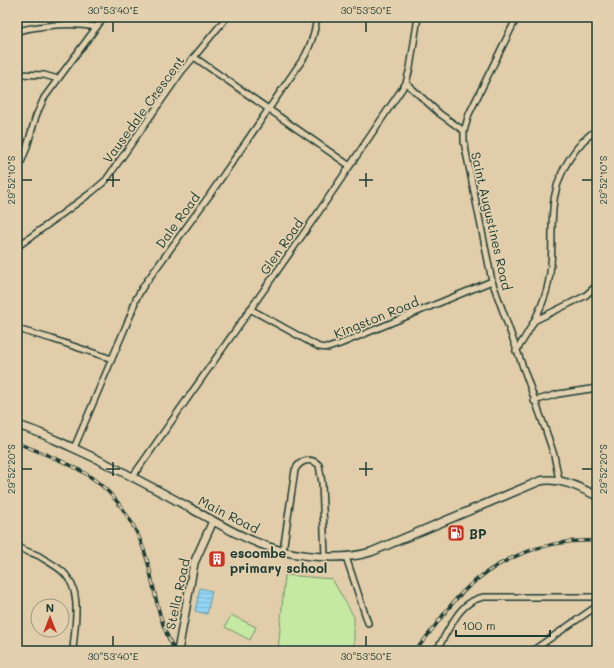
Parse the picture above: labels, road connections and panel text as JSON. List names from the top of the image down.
{
  "streets": {
    "main road": ["Main Road", "Stella Road"],
    "street": [
      "Vausedale Crescent",
      "Dale Road",
      "Saint Augustines Road",
      "Glen Road",
      "Kingston Road"
    ]
  },
  "crossings": [
    ["Vausedale Crescent", "Dale Road"],
    ["Vausedale Crescent", "Glen Road"],
    ["Dale Road", "Main Road"],
    ["Saint Augustines Road", "Kingston Road"],
    ["Saint Augustines Road", "Main Road"],
    ["Glen Road", "Kingston Road"],
    ["Glen Road", "Main Road"],
    ["Main Road", "Stella Road"]
  ],
  "places": {
    "fuel station": ["BP"],
    "building": ["escombe primary school"]
  },
  "scale_bar": "100 m",
  "north": "top",
  "coordinates": [
    "30°53'40\"E",
    "30°53'50\"E",
    "29°52'10\"S",
    "29°52'20\"S"
  ]
}
